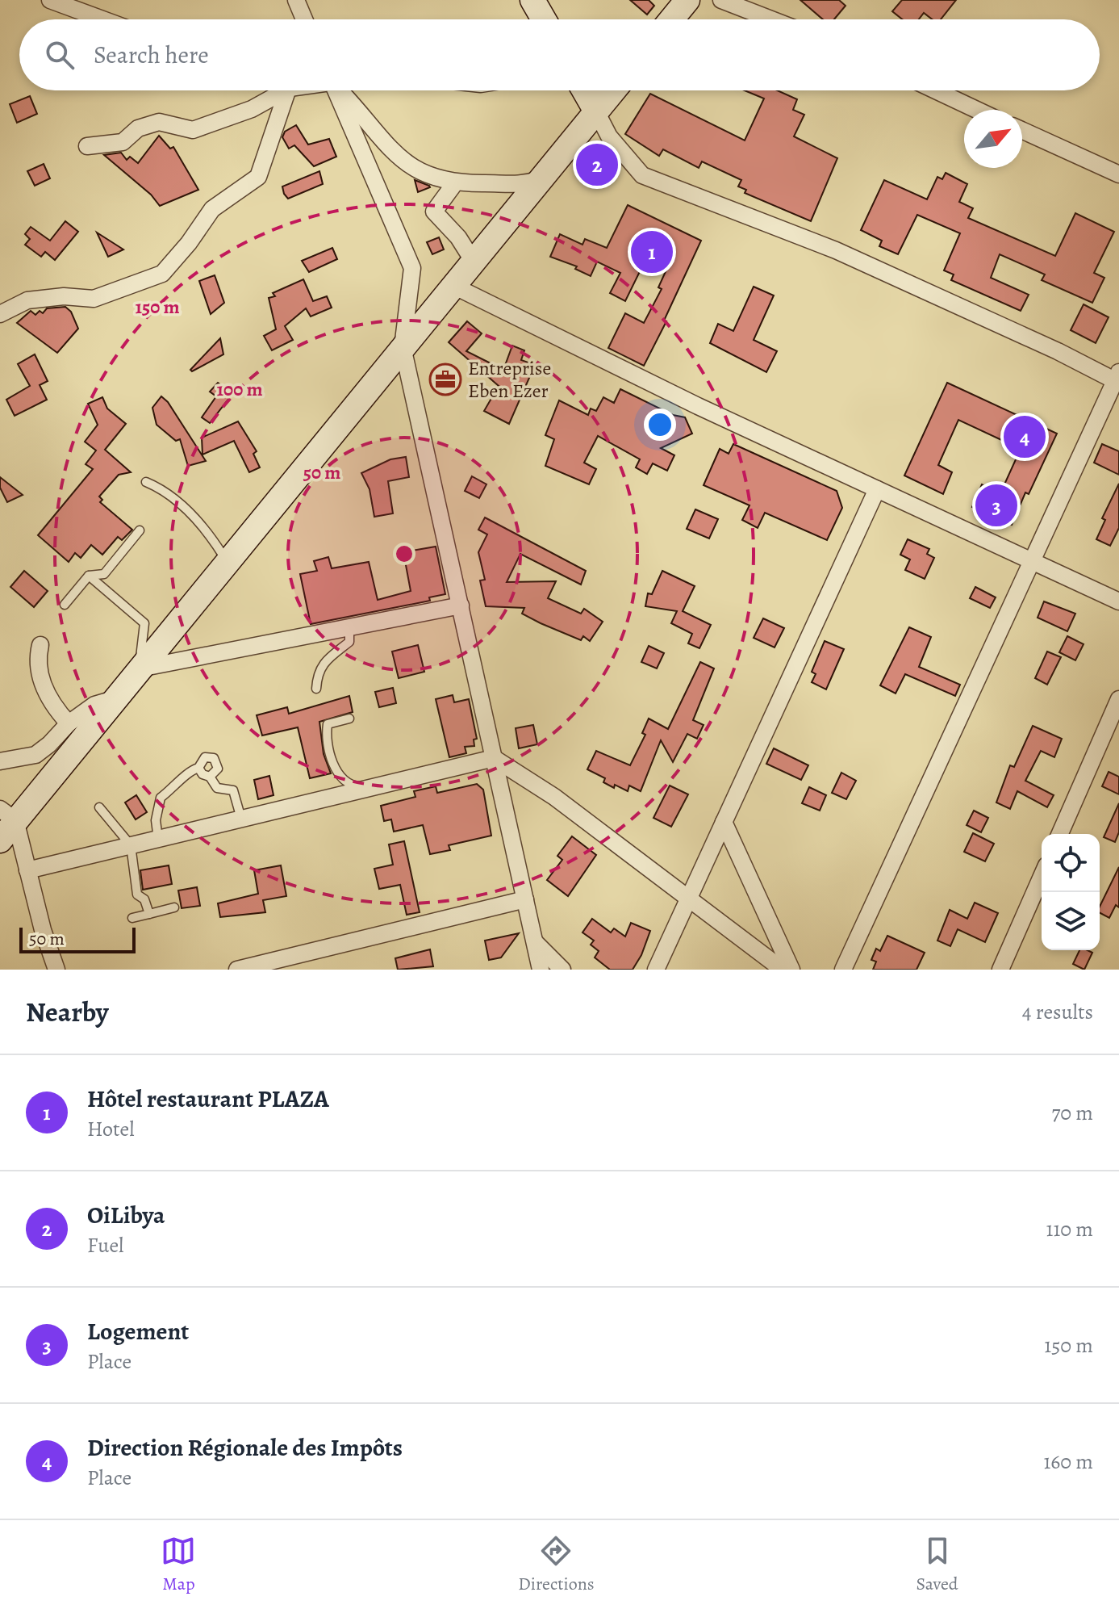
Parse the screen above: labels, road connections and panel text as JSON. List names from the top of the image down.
{
  "places": {
    "office": ["Entreprise Eben Ezer"]
  },
  "scale_bar": "50 m",
  "north": "top right",
  "page": {
    "search": "Search here",
    "pins": [
      "2",
      "1",
      "4",
      "3"
    ],
    "scale": "50 m",
    "heading": ["Nearby", "4 results"],
    "list": [
      {
        "mark": "1",
        "name": "Hôtel restaurant PLAZA",
        "note": "Hotel",
        "value": "70 m"
      },
      {
        "mark": "2",
        "name": "OiLibya",
        "note": "Fuel",
        "value": "110 m"
      },
      {
        "mark": "3",
        "name": "Logement",
        "note": "Place",
        "value": "150 m"
      },
      {
        "mark": "4",
        "name": "Direction Régionale des Impôts",
        "note": "Place",
        "value": "160 m"
      }
    ],
    "nav": ["Map", "Directions", "Saved"]
  },
  "rings": ["150 m", "100 m", "50 m"]
}
